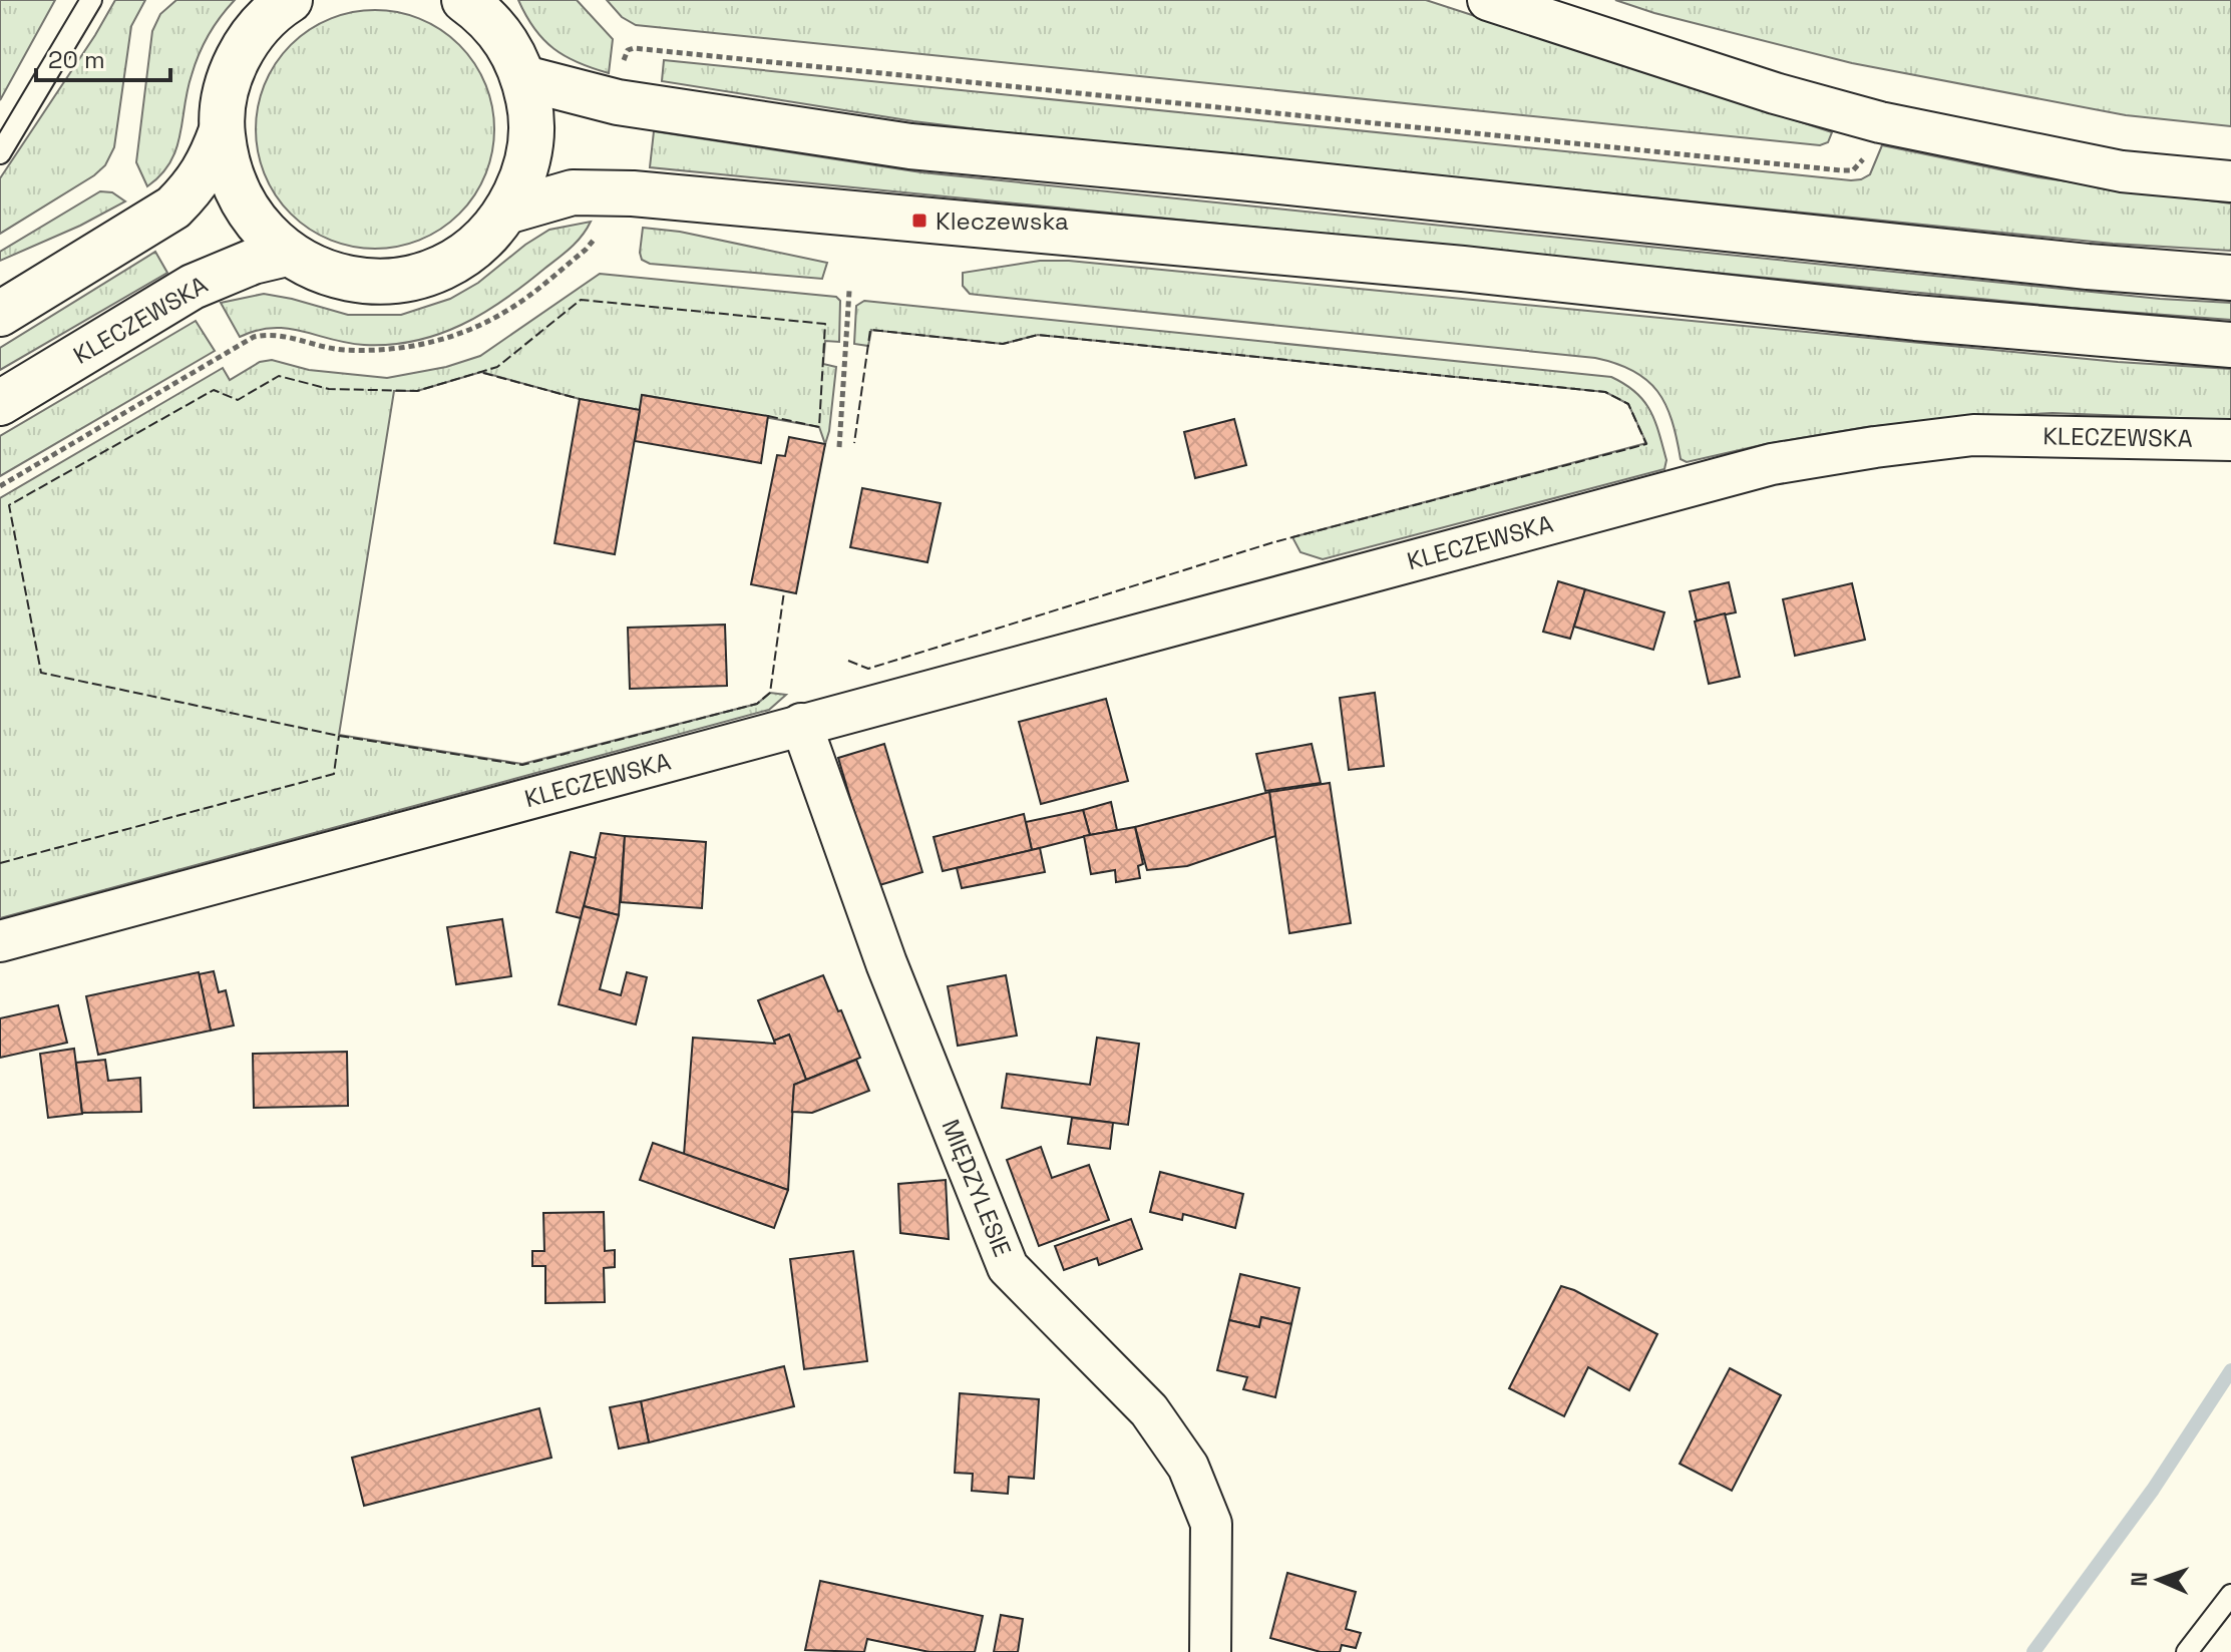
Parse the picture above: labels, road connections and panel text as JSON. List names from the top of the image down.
{
  "streets": {
    "main road": ["KLECZEWSKA"],
    "street": ["MIĘDZYLESIE"]
  },
  "crossings": [
    ["KLECZEWSKA", "MIĘDZYLESIE"]
  ],
  "places": {
    "transit": ["Kleczewska"]
  },
  "scale_bar": "20 m",
  "north": "left"
}
